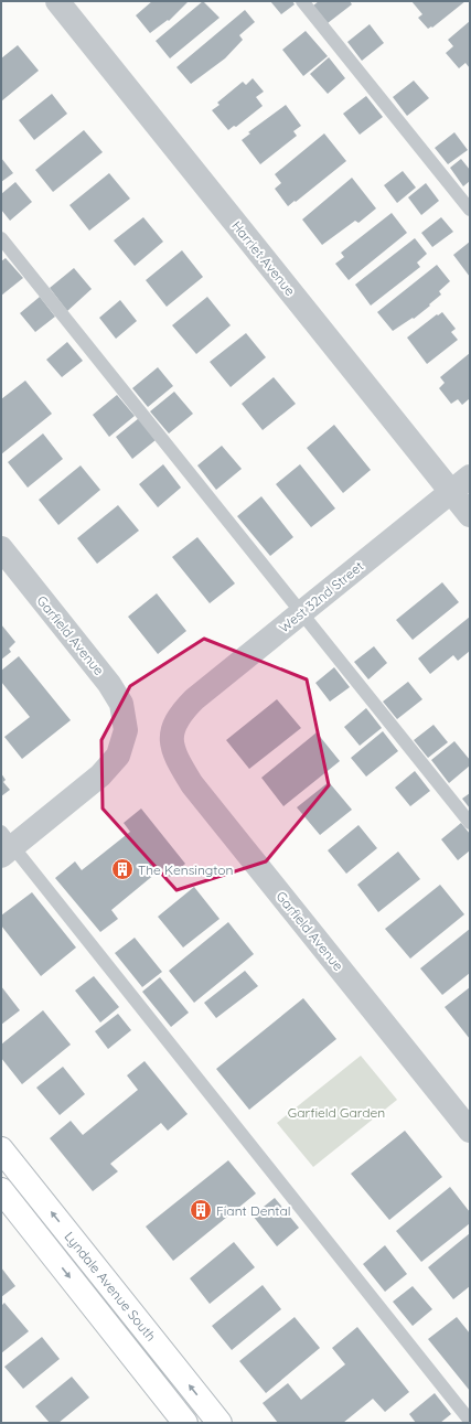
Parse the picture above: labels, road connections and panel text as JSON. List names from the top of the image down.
{
  "streets": {
    "main road": ["Lyndale Avenue South"],
    "street": ["Harriet Avenue", "West 32nd Street", "Garfield Avenue"]
  },
  "crossings": [
    ["Harriet Avenue", "West 32nd Street"],
    ["West 32nd Street", "Garfield Avenue"]
  ],
  "parks": ["Garfield Garden"],
  "places": {
    "building": ["The Kensington", "Fiant Dental"]
  }
}
